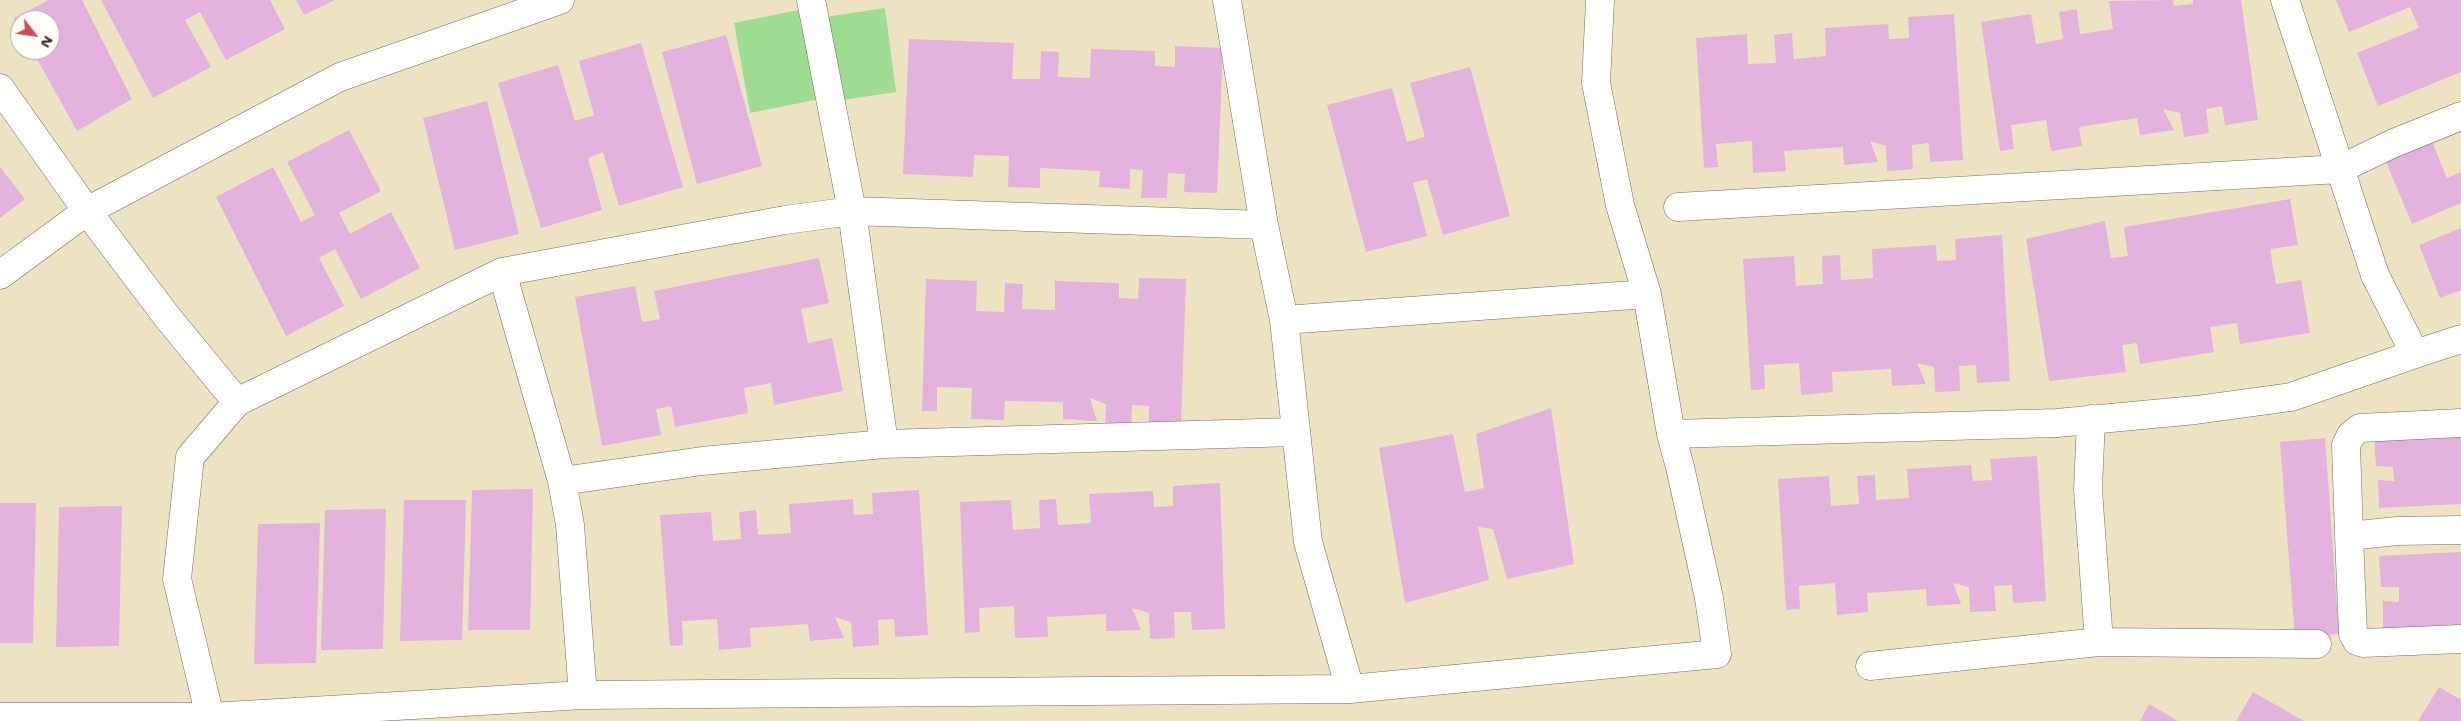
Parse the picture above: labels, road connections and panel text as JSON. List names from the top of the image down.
{
  "north": "bottom right"
}
